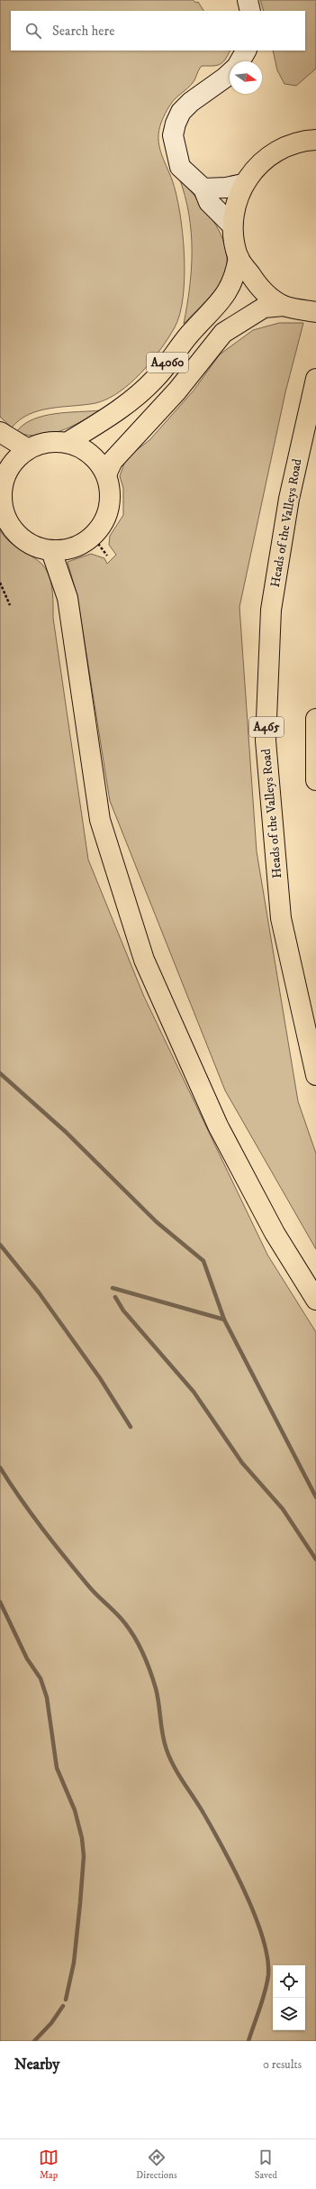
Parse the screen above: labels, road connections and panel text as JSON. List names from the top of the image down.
{
  "streets": {
    "highway": ["A4060", "Heads of the Valleys Road", "A465"]
  },
  "north": "right",
  "page": {
    "search": "Search here",
    "heading": ["Nearby", "0 results"],
    "nav": ["Map", "Directions", "Saved"]
  }
}
